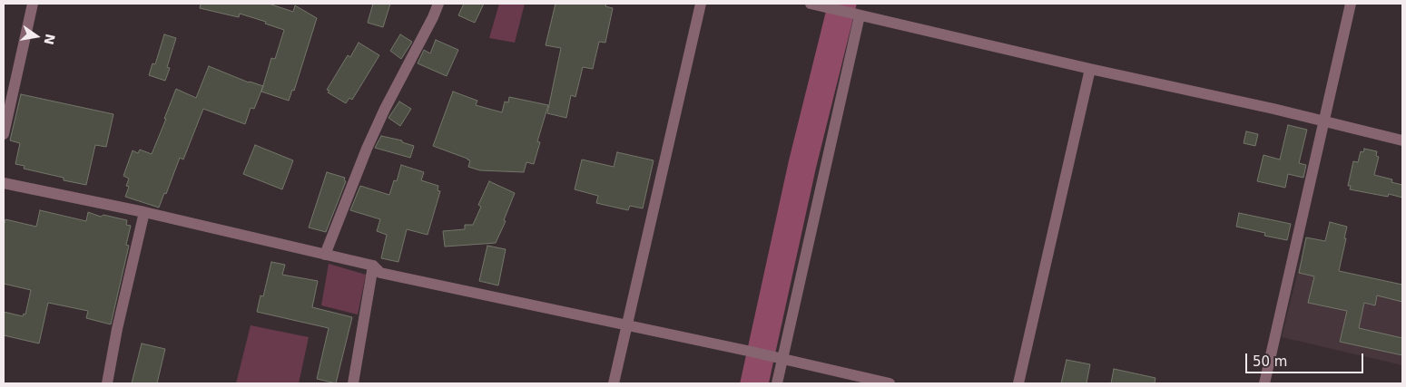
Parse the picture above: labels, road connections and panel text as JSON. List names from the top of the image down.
{
  "scale_bar": "50 m",
  "north": "right"
}
